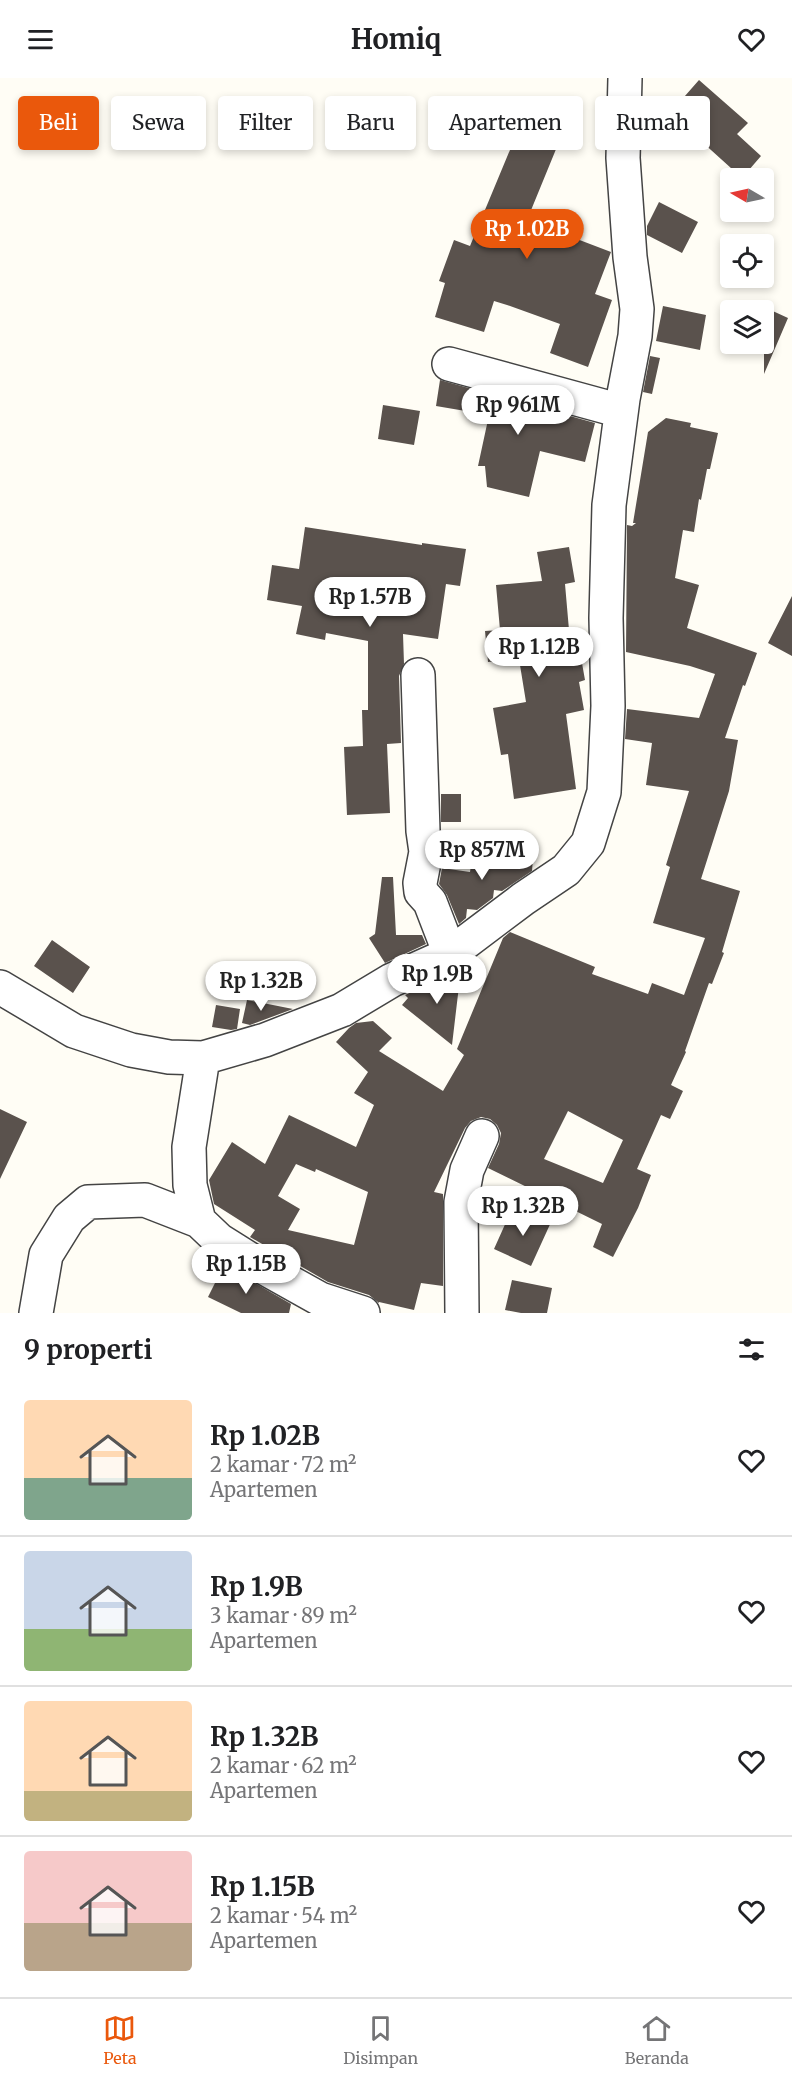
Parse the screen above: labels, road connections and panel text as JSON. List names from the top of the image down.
{
  "north": "left",
  "page": {
    "header": "Homiq",
    "chip": [
      "Beli",
      "Sewa",
      "Filter",
      "Baru",
      "Apartemen",
      "Rumah"
    ],
    "price": [
      "Rp 1.02B",
      "Rp 961M",
      "Rp 1.57B",
      "Rp 1.12B",
      "Rp 857M",
      "Rp 1.9B",
      "Rp 1.32B",
      "Rp 1.32B",
      "Rp 1.15B"
    ],
    "heading": "9 properti",
    "list": [
      {
        "name": "Rp 1.02B",
        "note": "2 kamar · 72 m² · Apartemen"
      },
      {
        "name": "Rp 1.9B",
        "note": "3 kamar · 89 m² · Apartemen"
      },
      {
        "name": "Rp 1.32B",
        "note": "2 kamar · 62 m² · Apartemen"
      },
      {
        "name": "Rp 1.15B",
        "note": "2 kamar · 54 m² · Apartemen"
      }
    ],
    "tabs": ["Peta", "Disimpan", "Beranda"]
  }
}
